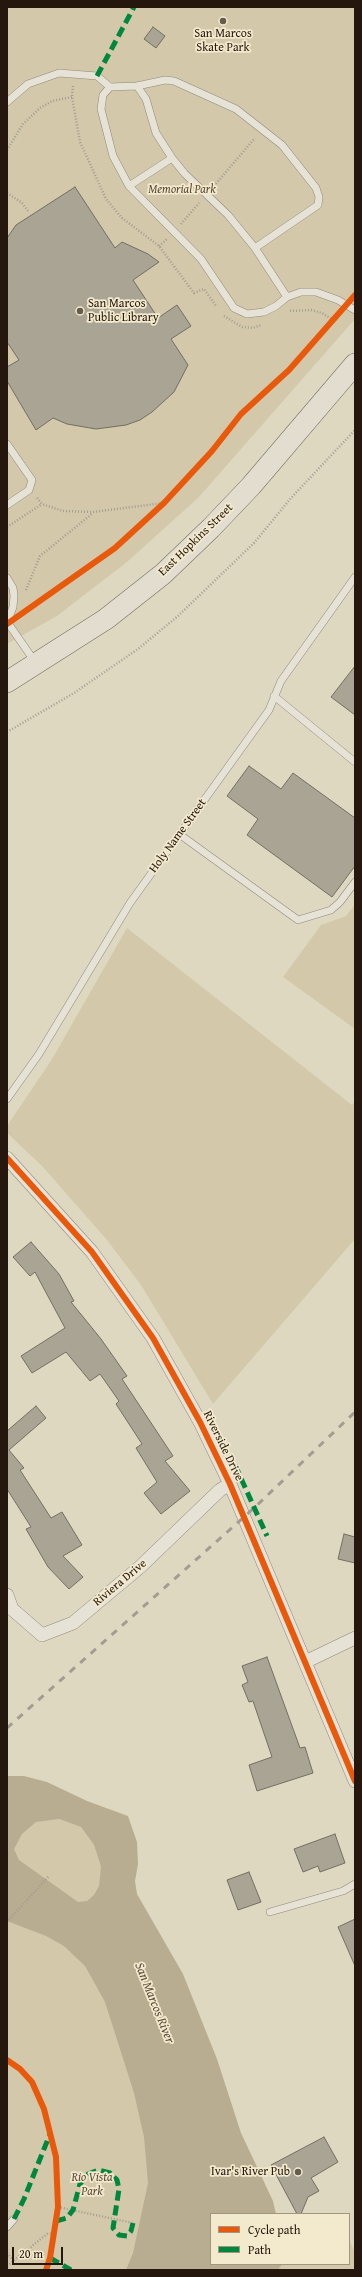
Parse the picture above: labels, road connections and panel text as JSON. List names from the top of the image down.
{
  "streets": {
    "main road": ["East Hopkins Street"],
    "street": ["Riverside Drive", "Riviera Drive"],
    "lane": ["Holy Name Street"]
  },
  "crossings": [
    ["Riverside Drive", "Riviera Drive"]
  ],
  "water": ["San Marcos River"],
  "parks": ["Memorial Park", "Rio Vista Park"],
  "places": ["San Marcos Skate Park", "San Marcos Public Library", "Ivar's River Pub"],
  "legend": ["Cycle path", "Path"],
  "scale_bar": "20 m"
}
